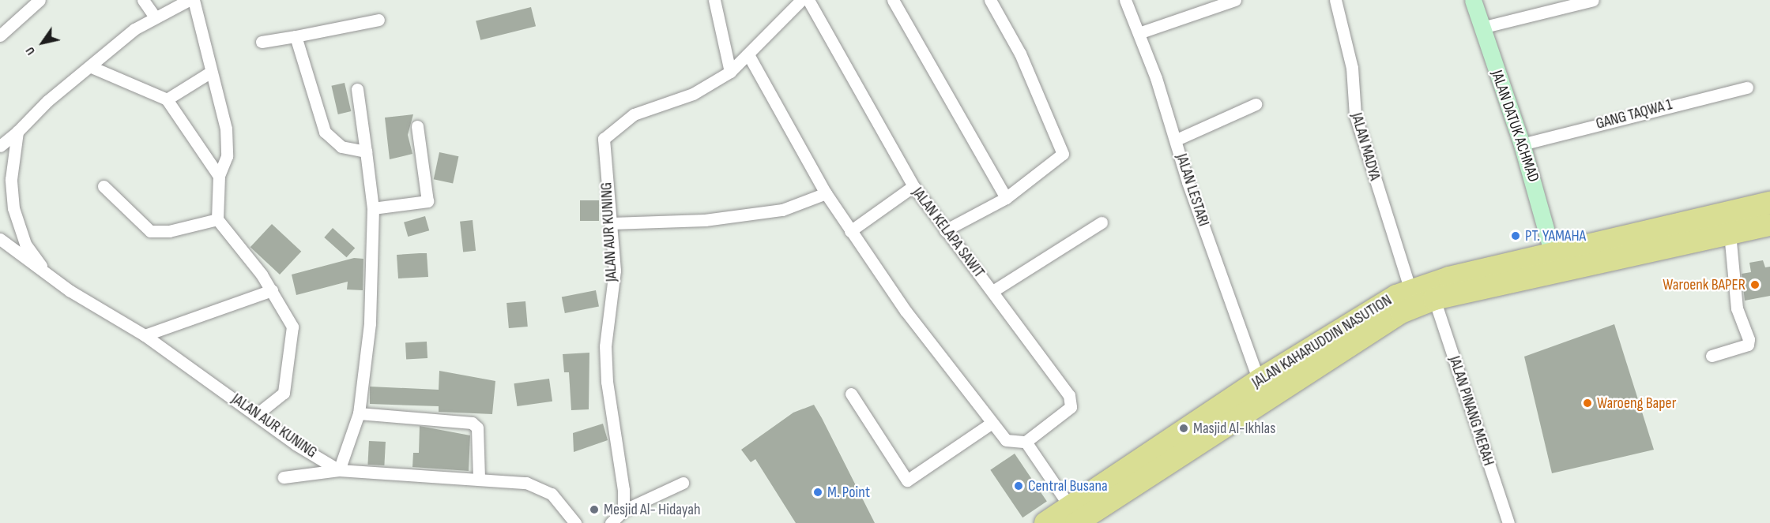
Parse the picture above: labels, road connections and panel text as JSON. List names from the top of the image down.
{
  "streets": {
    "highway": ["JALAN KAHARUDDIN NASUTION"],
    "street": [
      "GANG TAQWA 1",
      "JALAN DATUK ACHMAD",
      "JALAN MADYA",
      "JALAN LESTARI",
      "JALAN AUR KUNING",
      "JALAN KELAPA SAWIT",
      "JALAN PINANG MERAH"
    ]
  },
  "crossings": [
    ["GANG TAQWA 1", "JALAN DATUK ACHMAD"],
    ["JALAN DATUK ACHMAD", "JALAN KAHARUDDIN NASUTION"],
    ["JALAN MADYA", "JALAN KAHARUDDIN NASUTION"],
    ["JALAN LESTARI", "JALAN KAHARUDDIN NASUTION"],
    ["JALAN KAHARUDDIN NASUTION", "JALAN PINANG MERAH"]
  ],
  "places": [
    "PT. YAMAHA",
    "Waroenk BAPER",
    "Waroeng Baper",
    "Masjid Al-Ikhlas",
    "Central Busana",
    "M. Point",
    "Mesjid Al- Hidayah"
  ],
  "north": "bottom left"
}
